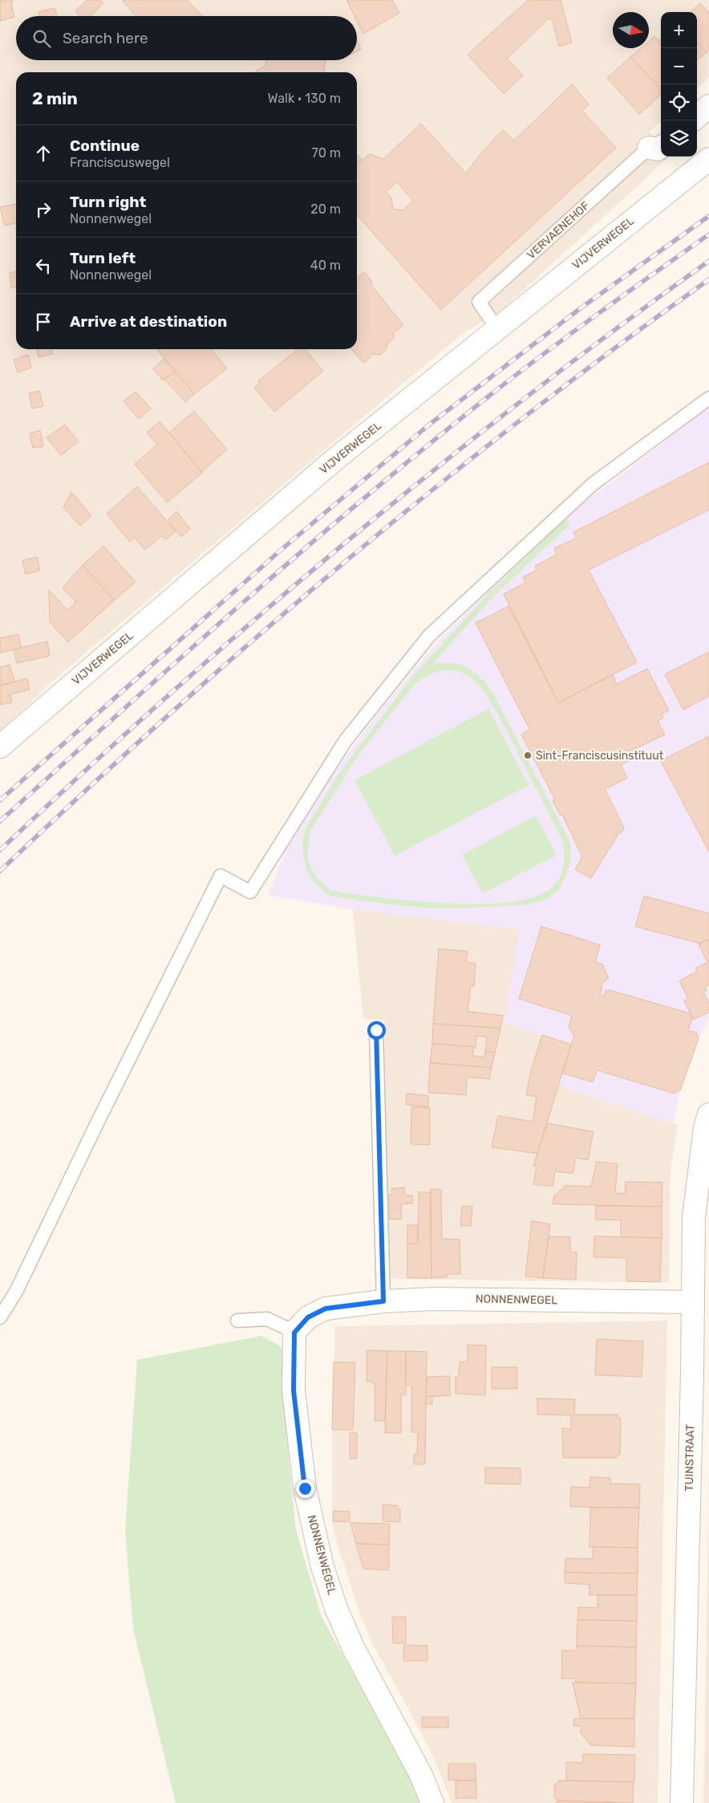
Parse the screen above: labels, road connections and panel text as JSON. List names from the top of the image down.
{
  "streets": {
    "street": ["VIJVERWEGEL", "NONNENWEGEL", "TUINSTRAAT"],
    "lane": ["VERVAENEHOF"]
  },
  "crossings": [
    ["VERVAENEHOF", "VIJVERWEGEL"],
    ["NONNENWEGEL", "TUINSTRAAT"]
  ],
  "places": ["Sint-Franciscusinstituut"],
  "north": "right",
  "page": {
    "map_buttons": ["+", "−"],
    "search": "Search here",
    "heading": ["2 min", "Walk · 130 m"],
    "list": [
      ["Continue", "Franciscuswegel", "70 m"],
      ["Turn right", "Nonnenwegel", "20 m"],
      ["Turn left", "Nonnenwegel", "40 m"],
      "Arrive at destination"
    ]
  }
}
